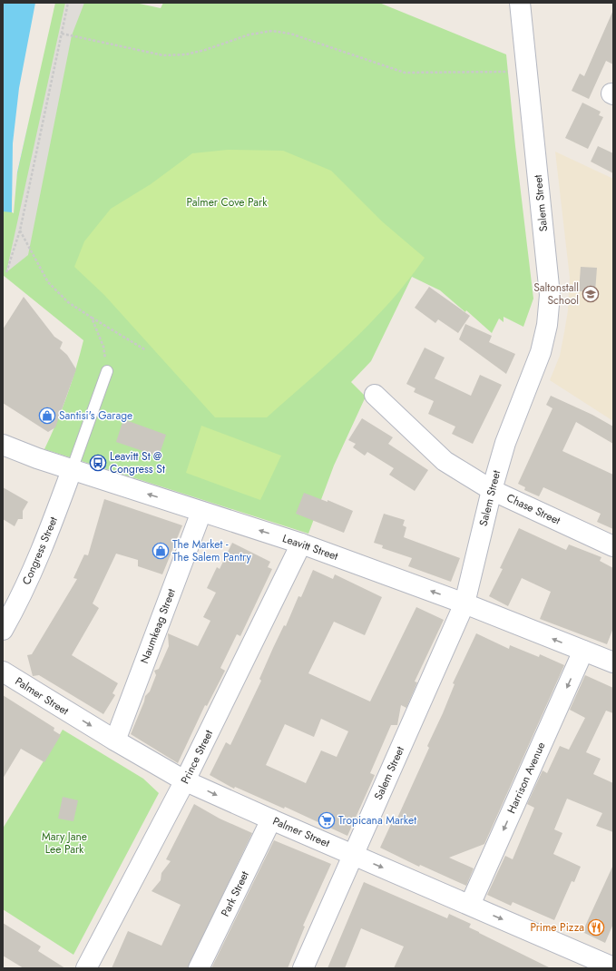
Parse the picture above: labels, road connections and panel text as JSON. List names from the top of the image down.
{
  "streets": {
    "street": [
      "Salem Street",
      "Chase Street",
      "Leavitt Street",
      "Congress Street",
      "Naumkeag Street",
      "Palmer Street",
      "Prince Street",
      "Harrison Avenue",
      "Park Street"
    ]
  },
  "crossings": [
    ["Salem Street", "Chase Street"],
    ["Salem Street", "Leavitt Street"],
    ["Salem Street", "Palmer Street"],
    ["Leavitt Street", "Congress Street"],
    ["Leavitt Street", "Naumkeag Street"],
    ["Leavitt Street", "Prince Street"],
    ["Leavitt Street", "Harrison Avenue"],
    ["Naumkeag Street", "Palmer Street"],
    ["Palmer Street", "Prince Street"],
    ["Palmer Street", "Harrison Avenue"],
    ["Palmer Street", "Park Street"]
  ],
  "one_way": ["Leavitt Street", "Palmer Street", "Harrison Avenue"],
  "parks": ["Palmer Cove Park", "Mary Jane Lee Park"],
  "places": {
    "school or university": ["Saltonstall School"],
    "shop": ["Santisi's Garage", "The Market - The Salem Pantry"],
    "bus stop": ["Leavitt St @ Congress St"],
    "supermarket": ["Tropicana Market"],
    "restaurant": ["Prime Pizza"]
  }
}
